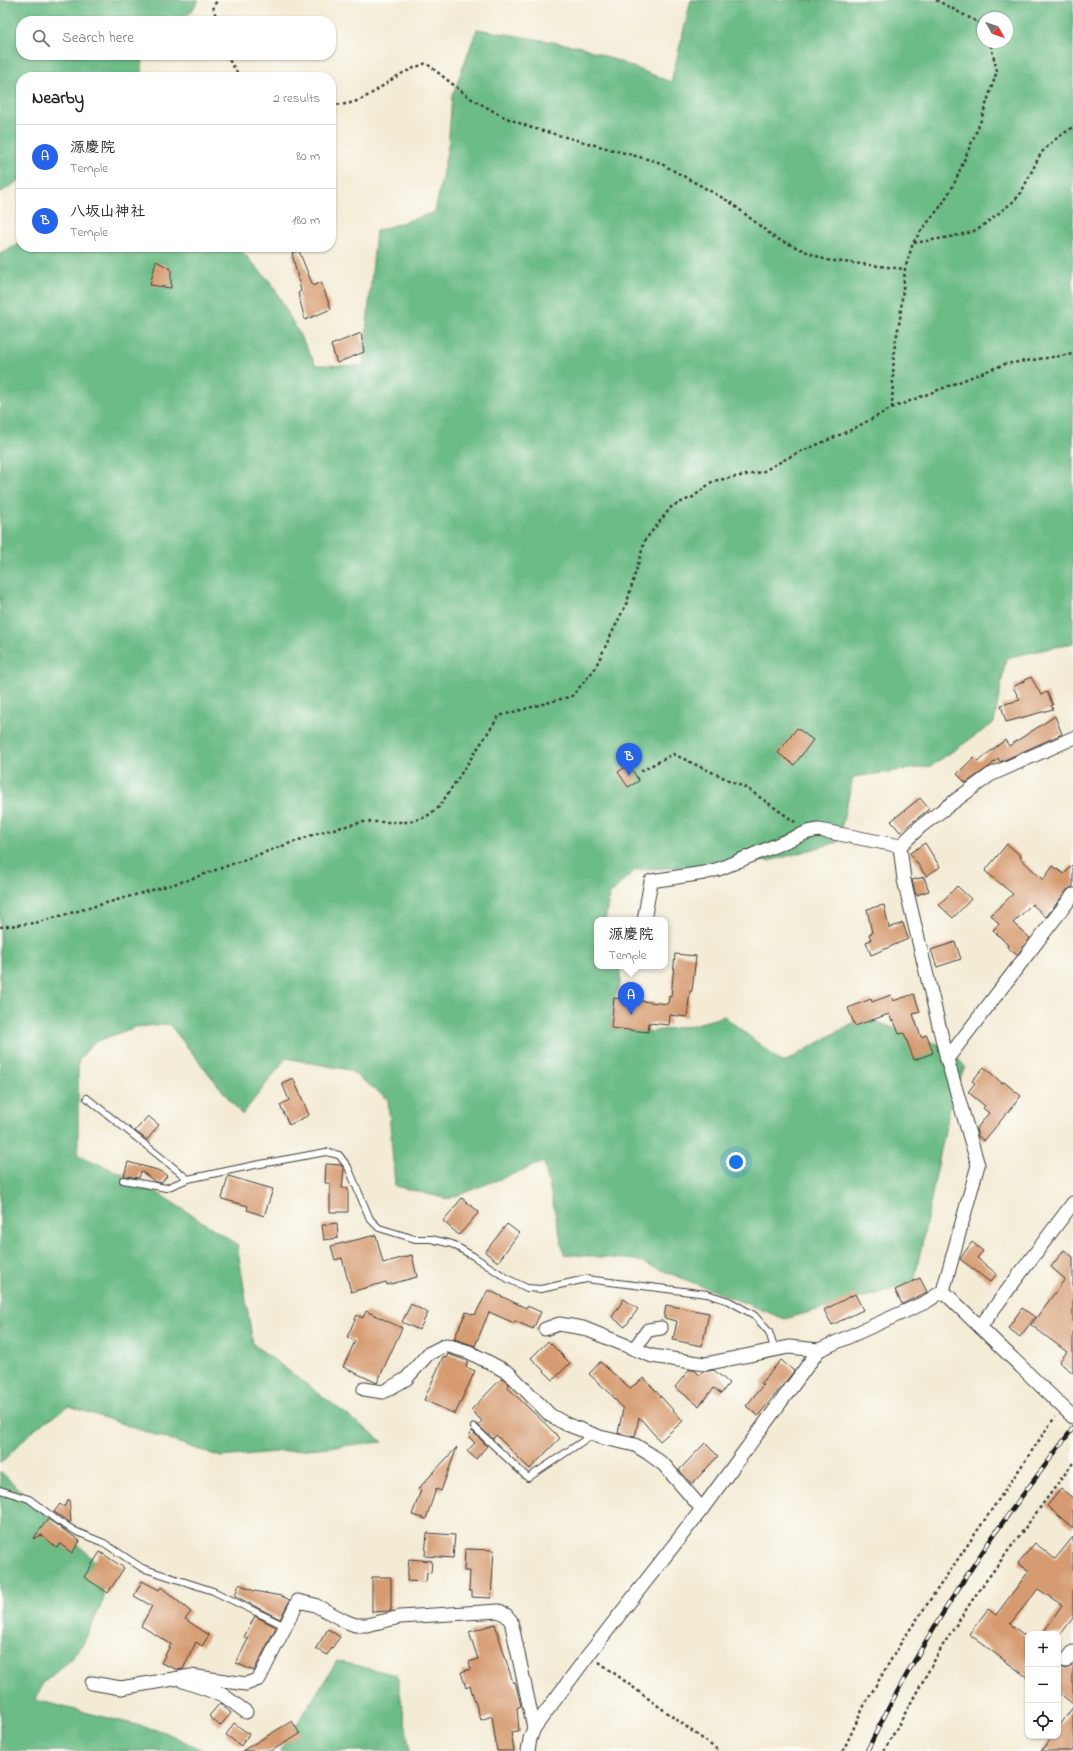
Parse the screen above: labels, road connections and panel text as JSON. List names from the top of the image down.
{
  "north": "bottom right",
  "page": {
    "search": "Search here",
    "heading": ["Nearby", "2 results"],
    "list": [
      {
        "mark": "A",
        "name": "源慶院",
        "note": "Temple",
        "value": "80 m"
      },
      {
        "mark": "B",
        "name": "八坂山神社",
        "note": "Temple",
        "value": "180 m"
      }
    ],
    "pins": ["B", "A"],
    "popup": ["源慶院", "Temple"],
    "map_buttons": ["+", "−"]
  }
}
